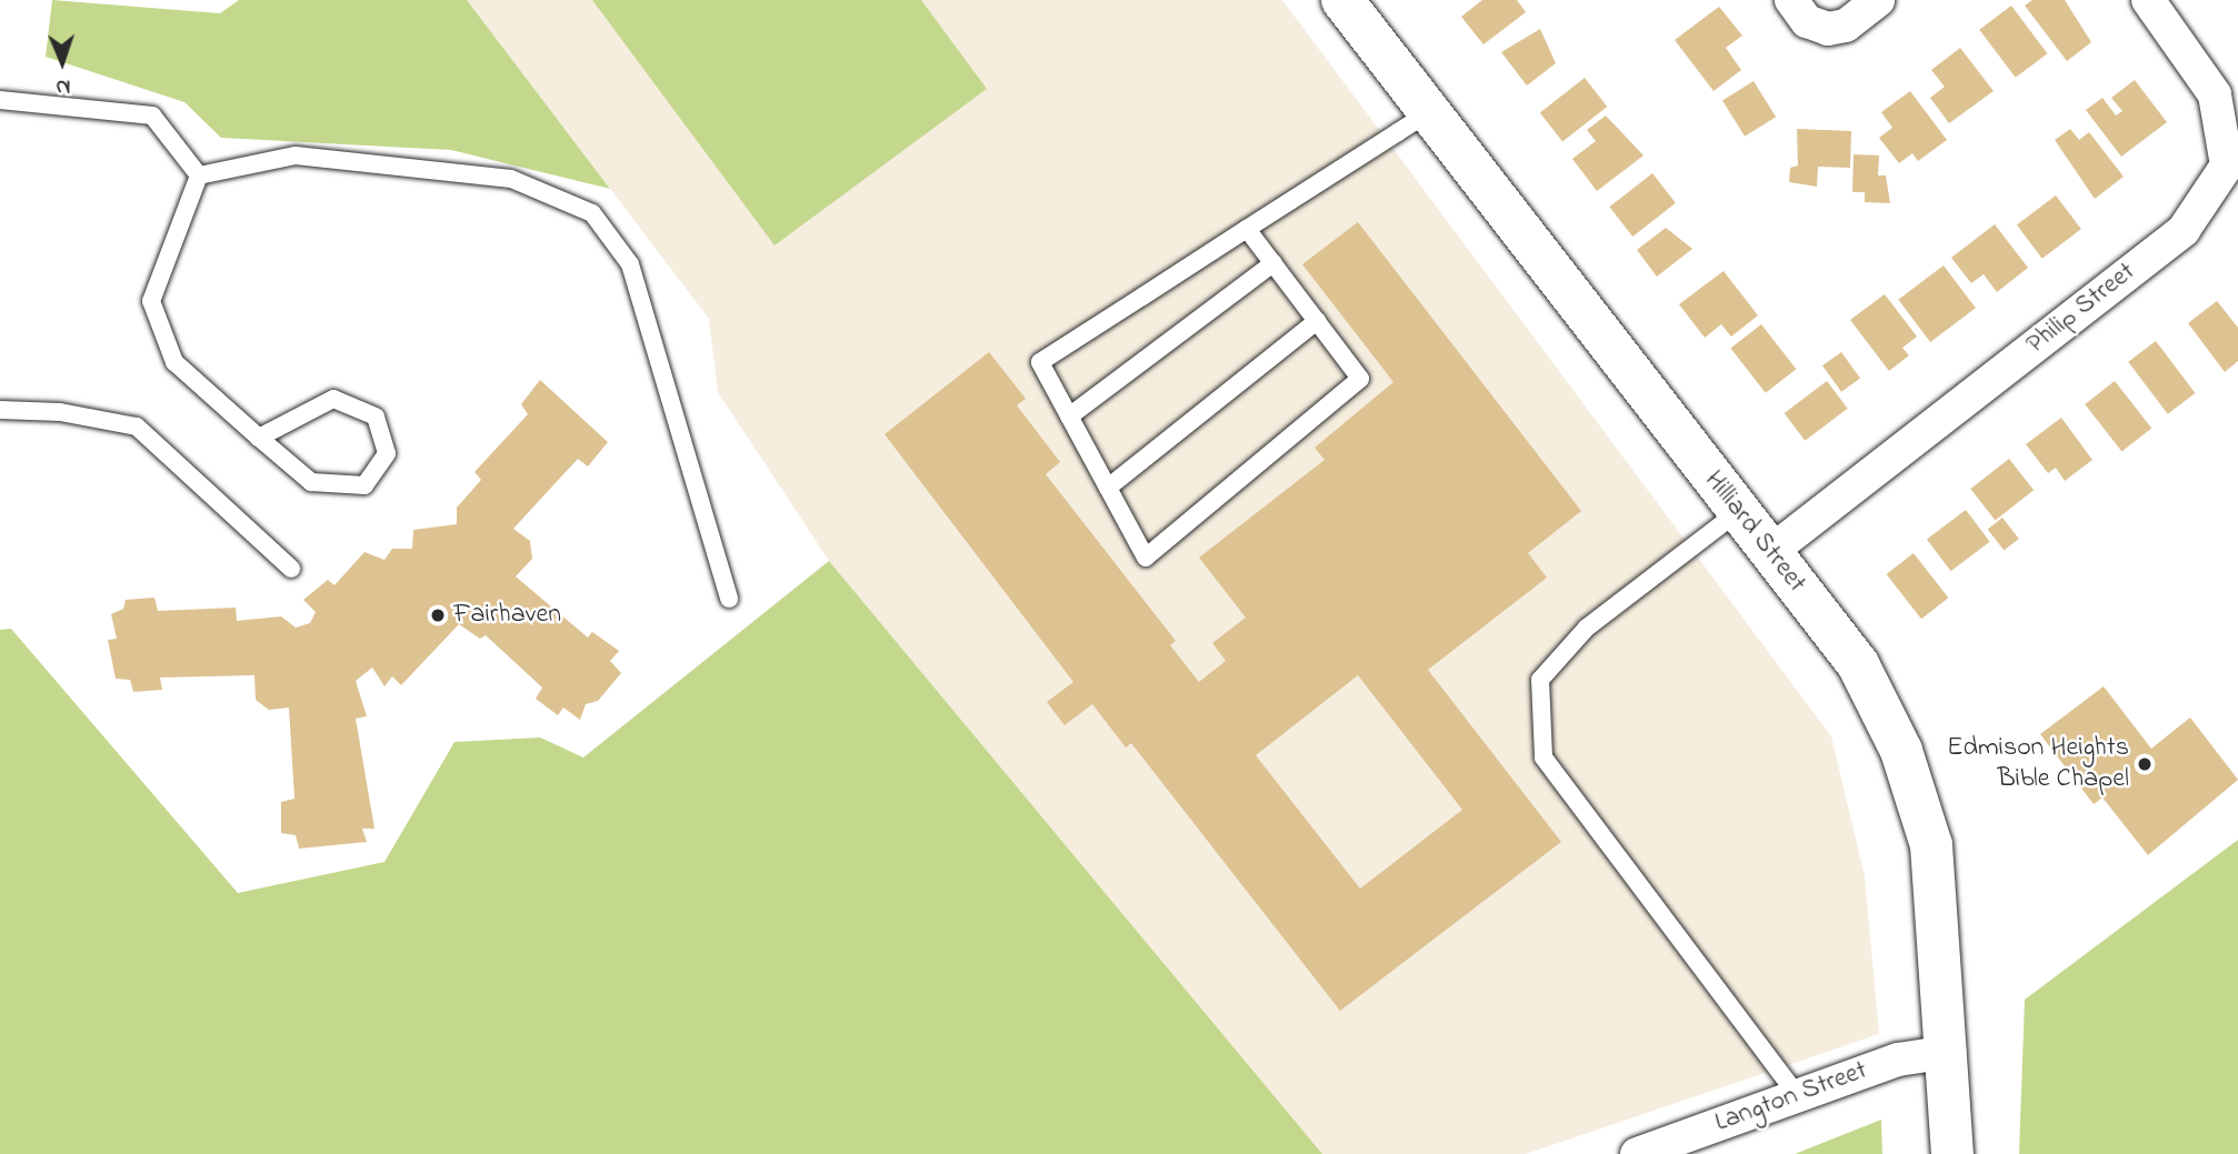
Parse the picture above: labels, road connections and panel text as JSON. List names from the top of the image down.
{
  "streets": {
    "street": ["Philip Street", "Hilliard Street", "Langton Street"]
  },
  "crossings": [
    ["Philip Street", "Hilliard Street"],
    ["Hilliard Street", "Langton Street"]
  ],
  "places": ["Fairhaven", "Edmison Heights Bible Chapel"],
  "north": "bottom"
}
